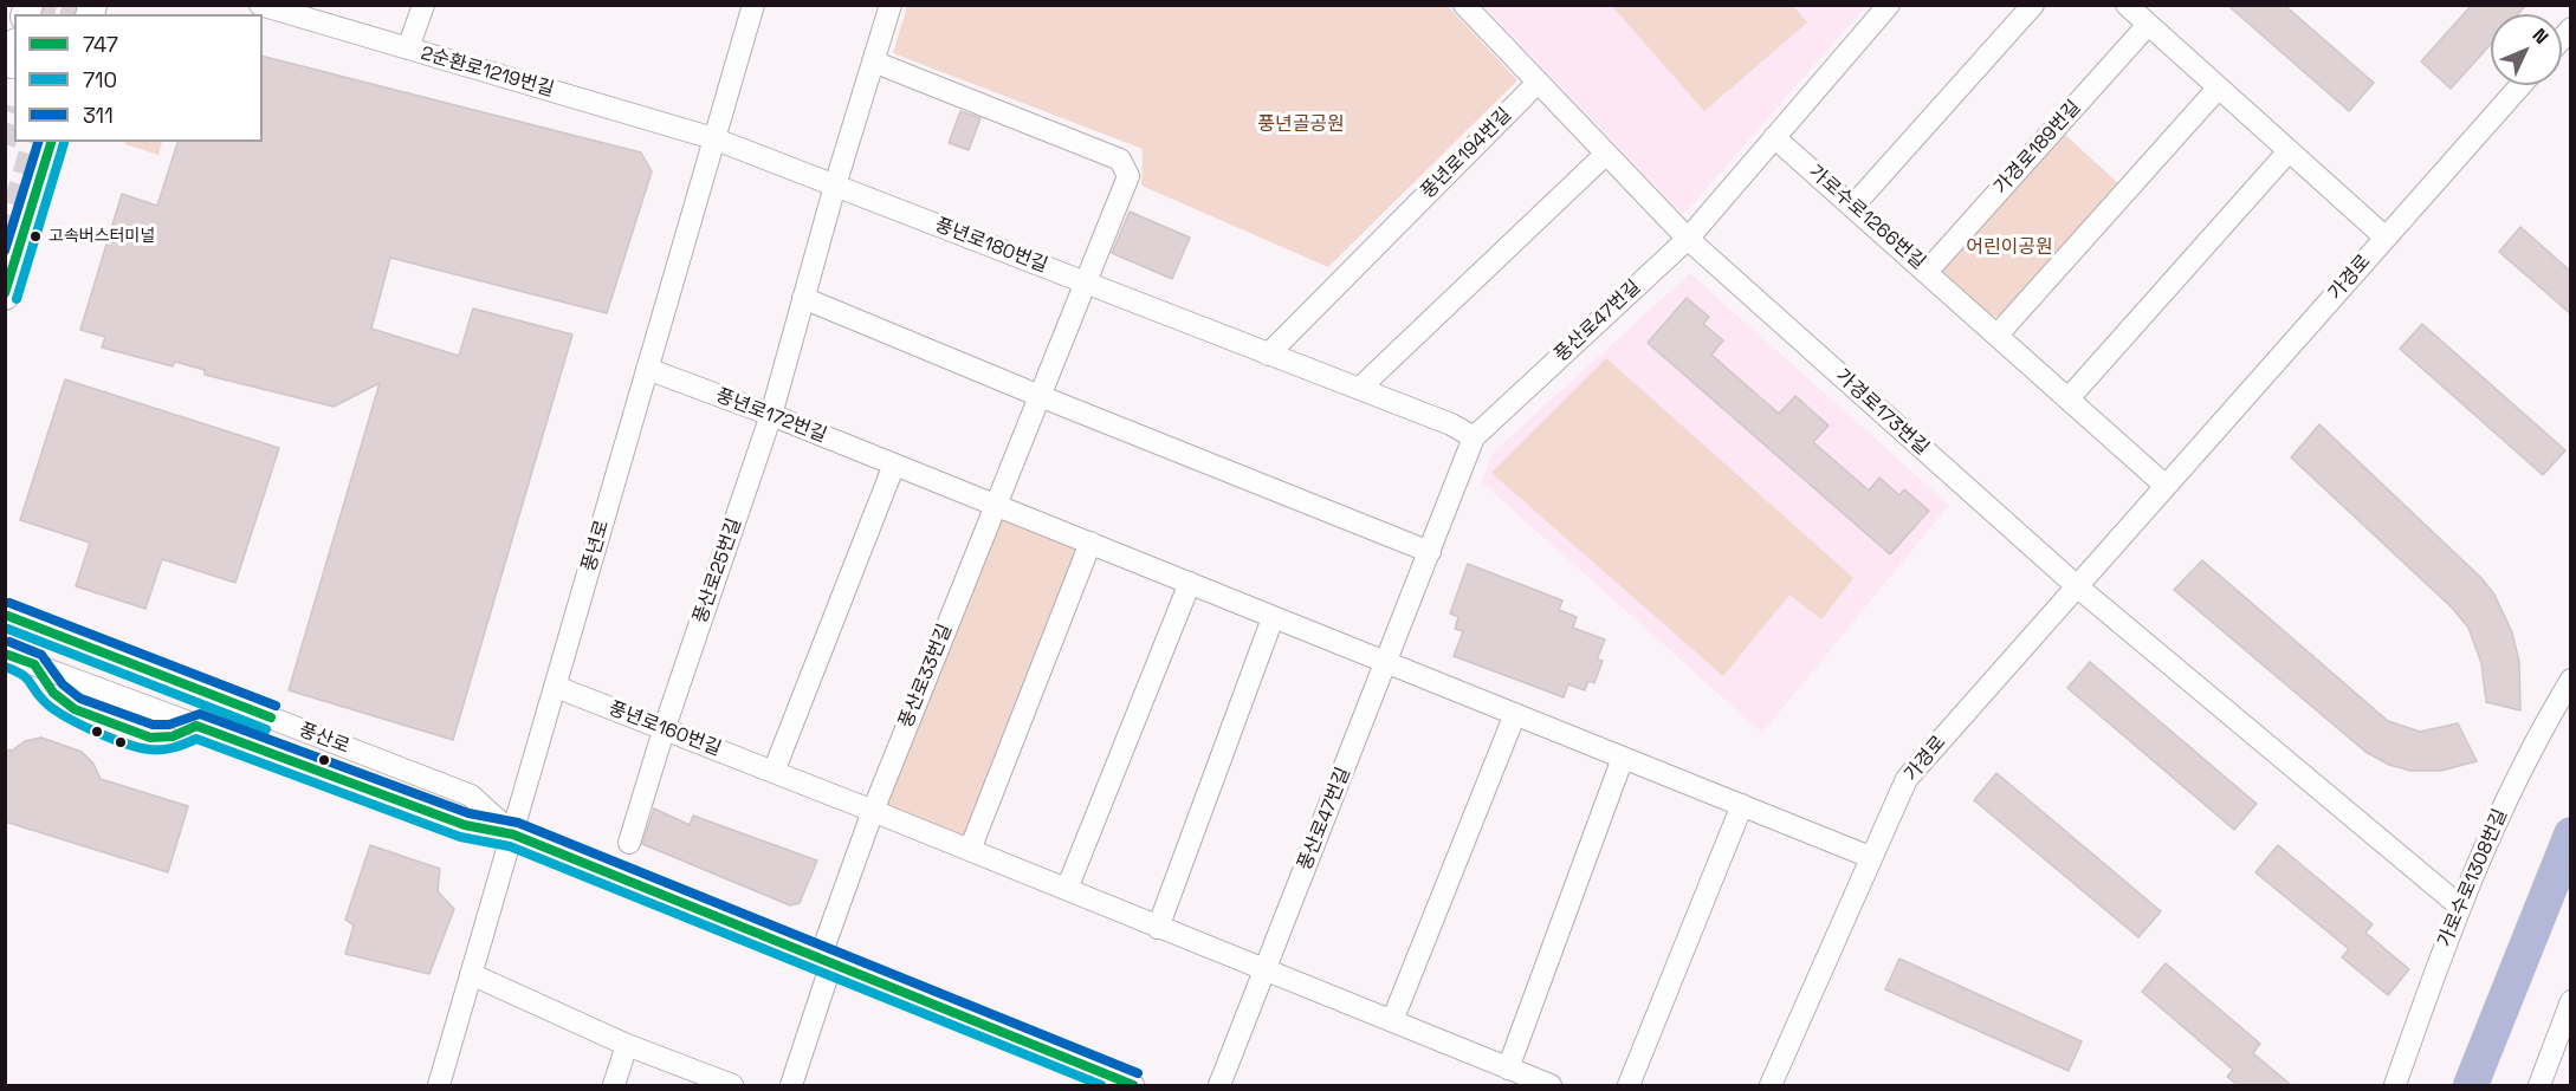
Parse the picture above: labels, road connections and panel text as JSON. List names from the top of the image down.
{
  "streets": {
    "street": [
      "2순환로1219번길",
      "가경로189번길",
      "풍년로194번길",
      "가로수로1266번길",
      "풍년로180번길",
      "가경로",
      "풍산로47번길",
      "가경로173번길",
      "풍년로172번길",
      "풍년로",
      "풍산로25번길",
      "풍산로33번길",
      "풍년로160번길",
      "풍산로",
      "가로수로1308번길"
    ]
  },
  "crossings": [
    ["2순환로1219번길", "풍년로180번길"],
    ["2순환로1219번길", "풍년로"],
    ["가경로189번길", "가로수로1266번길"],
    ["풍년로194번길", "풍년로180번길"],
    ["풍년로180번길", "풍산로47번길"],
    ["풍년로180번길", "풍년로"],
    ["풍년로180번길", "풍산로25번길"],
    ["풍년로180번길", "풍산로33번길"],
    ["가경로", "가경로173번길"],
    ["가경로", "풍년로172번길"],
    ["풍산로47번길", "가경로173번길"],
    ["풍산로47번길", "풍년로172번길"],
    ["풍산로47번길", "풍년로160번길"],
    ["가경로173번길", "가로수로1308번길"],
    ["풍년로172번길", "풍년로"],
    ["풍년로172번길", "풍산로25번길"],
    ["풍년로172번길", "풍산로33번길"],
    ["풍년로", "풍년로160번길"],
    ["풍년로", "풍산로"],
    ["풍산로25번길", "풍년로160번길"],
    ["풍산로33번길", "풍년로160번길"],
    ["풍산로33번길", "풍산로"]
  ],
  "parks": ["풍년골공원", "어린이공원"],
  "places": ["고속버스터미널"],
  "lines": ["transit line 747", "transit line 311", "transit line 710"],
  "legend": ["747", "710", "311"],
  "north": "top right"
}
